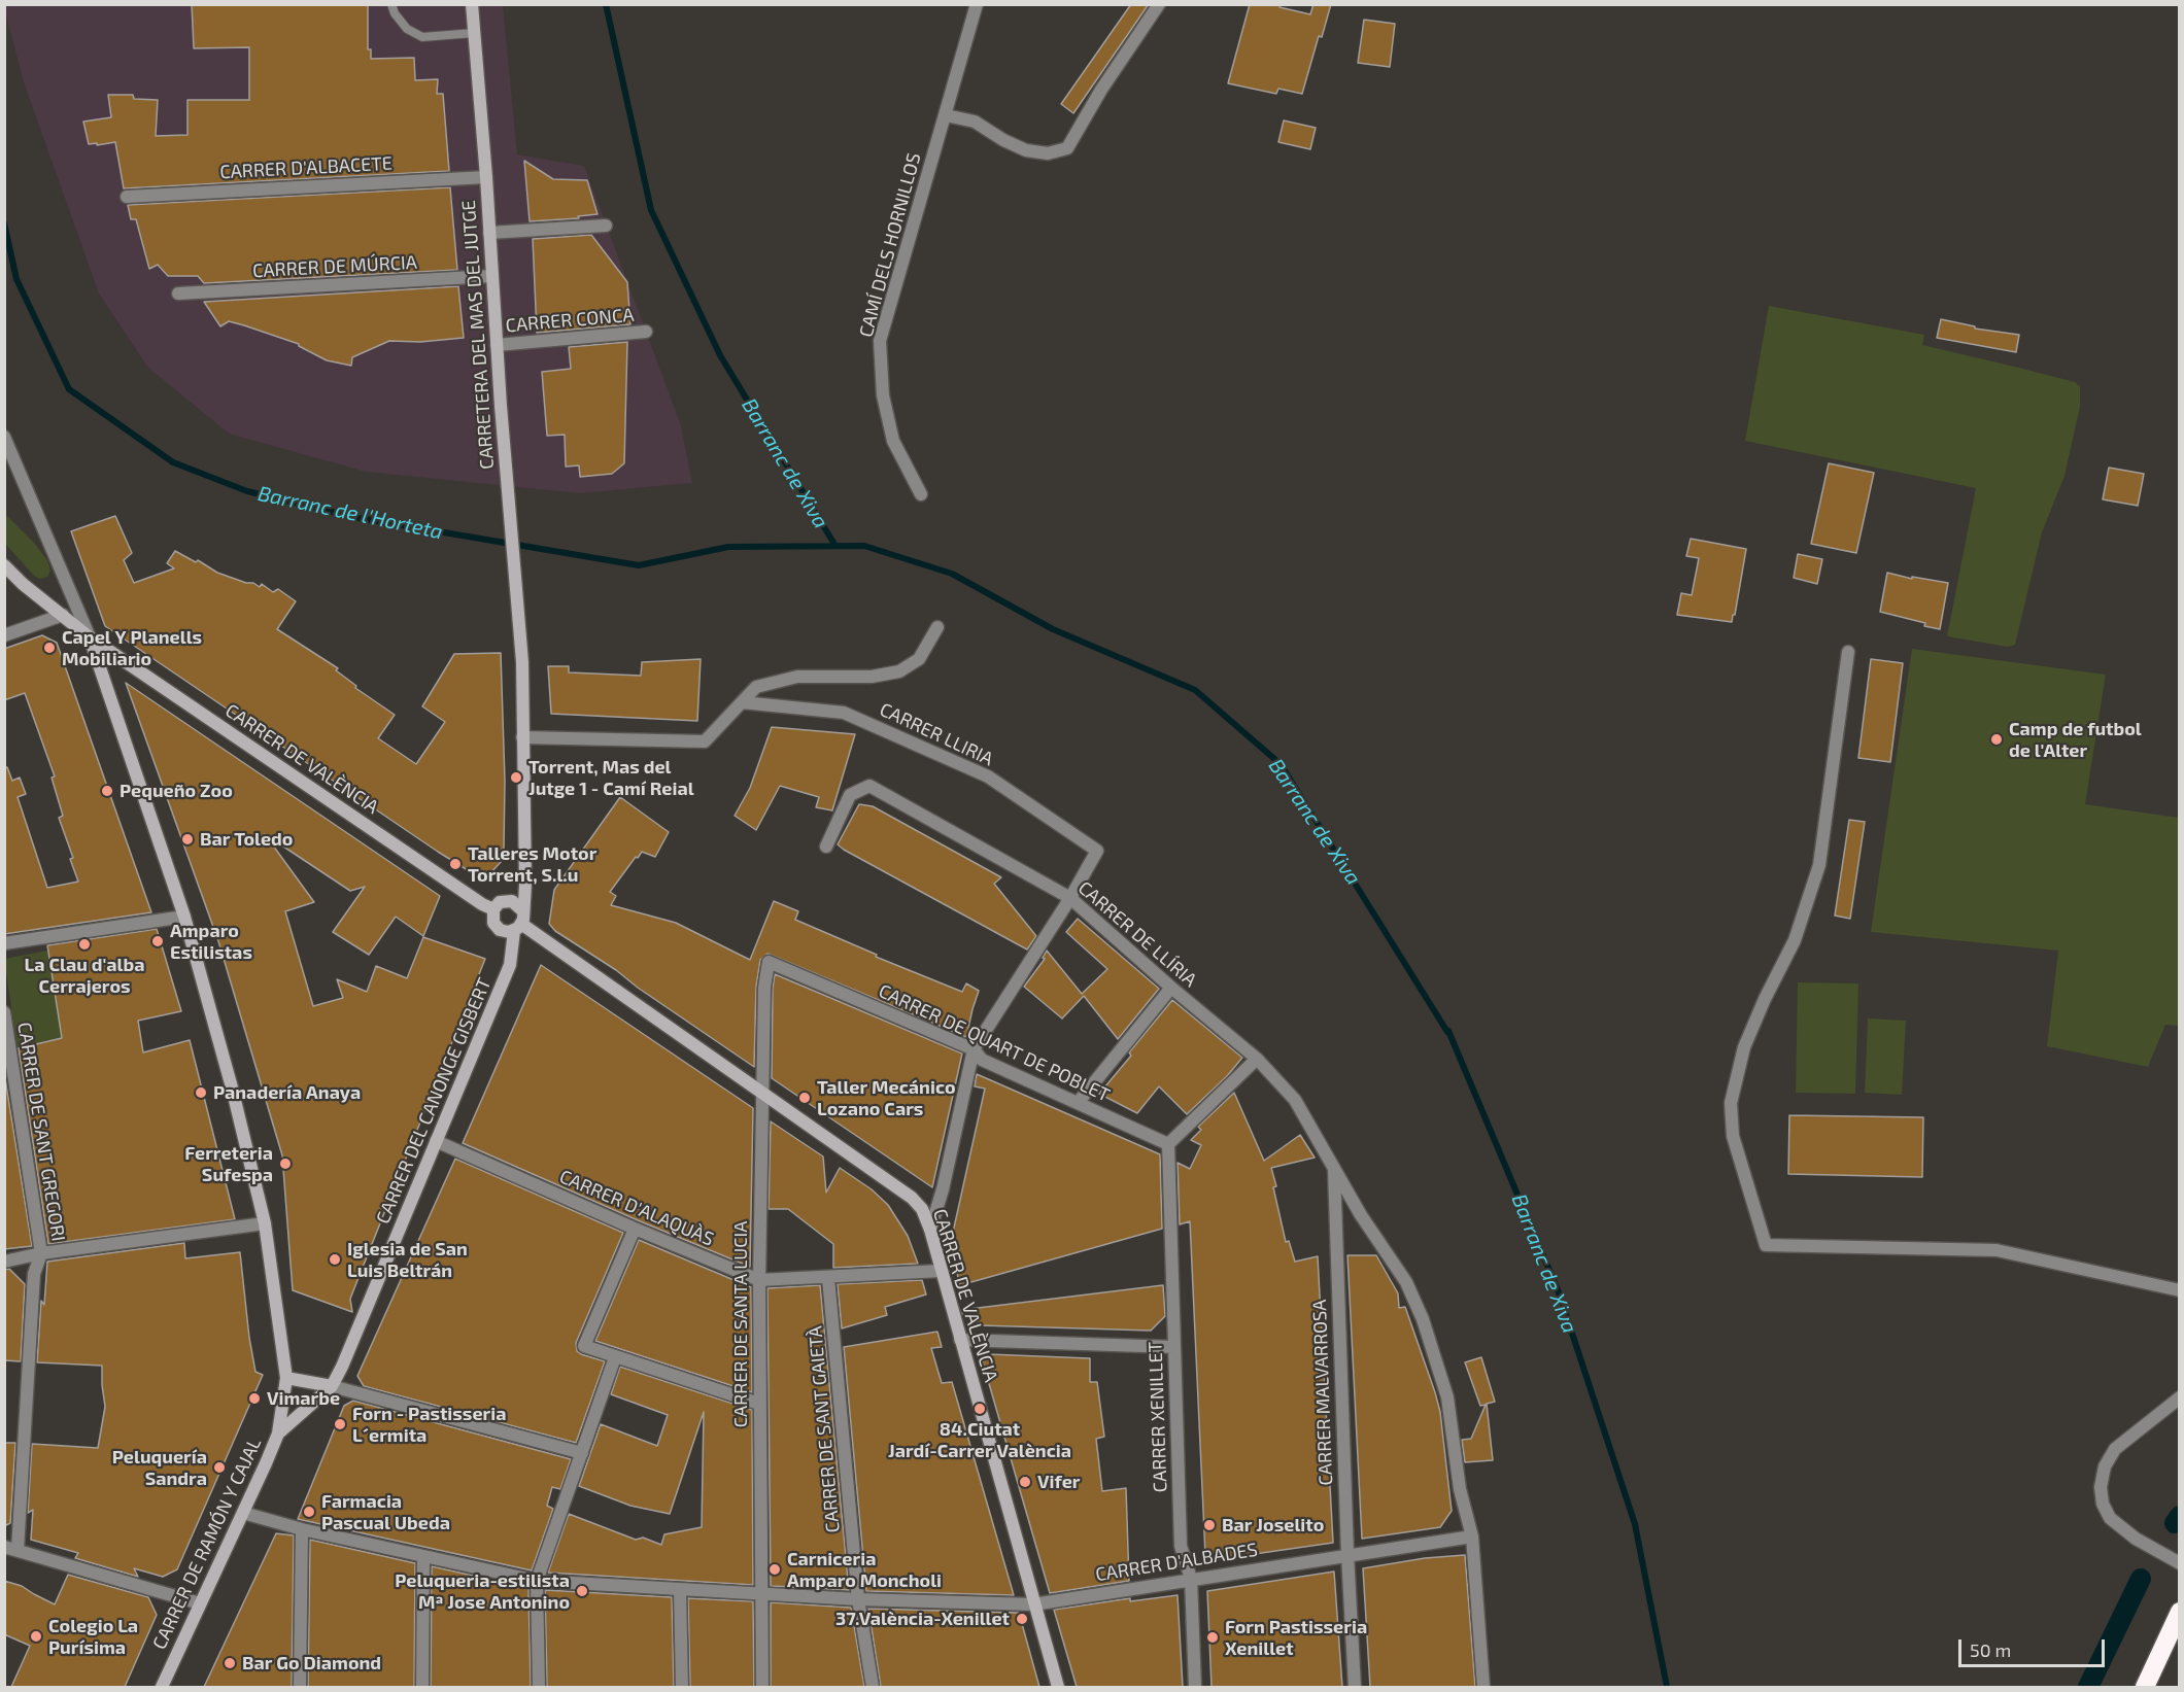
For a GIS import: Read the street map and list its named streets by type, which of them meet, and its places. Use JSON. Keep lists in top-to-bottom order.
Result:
{
  "streets": {
    "street": [
      "CARRER D'ALBACETE",
      "CAMÍ DELS HORNILLOS",
      "CARRER DE MÚRCIA",
      "CARRER CONCA",
      "CARRETERA DEL MAS DEL JUTGE",
      "CARRER LLIRIA",
      "CARRER DE VALÈNCIA",
      "CARRER DE LLÍRIA",
      "CARRER DE QUART DE POBLET",
      "CARRER DEL CANONGE GISBERT",
      "CARRER DE SANT GREGORI",
      "CARRER D'ALAQUÀS",
      "CARRER DE SANTA LUCIA",
      "CARRER MALVARROSA",
      "CARRER XENILLET",
      "CARRER DE SANT GAIETÀ",
      "CARRER DE RAMÓN Y CAJAL",
      "CARRER D'ALBADES"
    ]
  },
  "crossings": [
    ["CARRER D'ALBACETE", "CARRETERA DEL MAS DEL JUTGE"],
    ["CARRER DE MÚRCIA", "CARRETERA DEL MAS DEL JUTGE"],
    ["CARRER CONCA", "CARRETERA DEL MAS DEL JUTGE"],
    ["CARRETERA DEL MAS DEL JUTGE", "CARRER DE VALÈNCIA"],
    ["CARRETERA DEL MAS DEL JUTGE", "CARRER DEL CANONGE GISBERT"],
    ["CARRER LLIRIA", "CARRER DE LLÍRIA"],
    ["CARRER DE VALÈNCIA", "CARRER DEL CANONGE GISBERT"],
    ["CARRER DE VALÈNCIA", "CARRER D'ALAQUÀS"],
    ["CARRER DE VALÈNCIA", "CARRER DE SANTA LUCIA"],
    ["CARRER DE VALÈNCIA", "CARRER DE RAMÓN Y CAJAL"],
    ["CARRER DE VALÈNCIA", "CARRER D'ALBADES"],
    ["CARRER DE LLÍRIA", "CARRER MALVARROSA"],
    ["CARRER DE LLÍRIA", "CARRER D'ALBADES"],
    ["CARRER DE QUART DE POBLET", "CARRER DE SANTA LUCIA"],
    ["CARRER DE QUART DE POBLET", "CARRER XENILLET"],
    ["CARRER DEL CANONGE GISBERT", "CARRER D'ALAQUÀS"],
    ["CARRER DEL CANONGE GISBERT", "CARRER DE RAMÓN Y CAJAL"],
    ["CARRER D'ALAQUÀS", "CARRER DE SANTA LUCIA"],
    ["CARRER D'ALAQUÀS", "CARRER DE SANT GAIETÀ"],
    ["CARRER DE SANTA LUCIA", "CARRER D'ALBADES"],
    ["CARRER MALVARROSA", "CARRER D'ALBADES"],
    ["CARRER XENILLET", "CARRER D'ALBADES"],
    ["CARRER DE SANT GAIETÀ", "CARRER D'ALBADES"],
    ["CARRER DE RAMÓN Y CAJAL", "CARRER D'ALBADES"]
  ],
  "water": ["Barranc de Xiva", "Barranc de l'Horteta"],
  "places": [
    "Capel Y Planells Mobiliario",
    "Camp de futbol de l'Alter",
    "Torrent, Mas del Jutge 1 - Camí Reial",
    "Pequeño Zoo",
    "Bar Toledo",
    "Talleres Motor Torrent, S.l.u",
    "Amparo Estilistas",
    "La Clau d'alba Cerrajeros",
    "Panadería Anaya",
    "Taller Mecánico Lozano Cars",
    "Ferreteria Sufespa",
    "Iglesia de San Luis Beltrán",
    "Vimarbe",
    "84.Ciutat Jardí-Carrer València",
    "Forn - Pastisseria L´ermita",
    "Peluquería Sandra",
    "Vifer",
    "Farmacia Pascual Ubeda",
    "Bar Joselito",
    "Carniceria Amparo Moncholi",
    "Peluqueria-estilista Mª Jose Antonino",
    "37.València-Xenillet",
    "Colegio La Purísima",
    "Forn Pastisseria Xenillet",
    "Bar Go Diamond"
  ],
  "scale_bar": "50 m"
}
